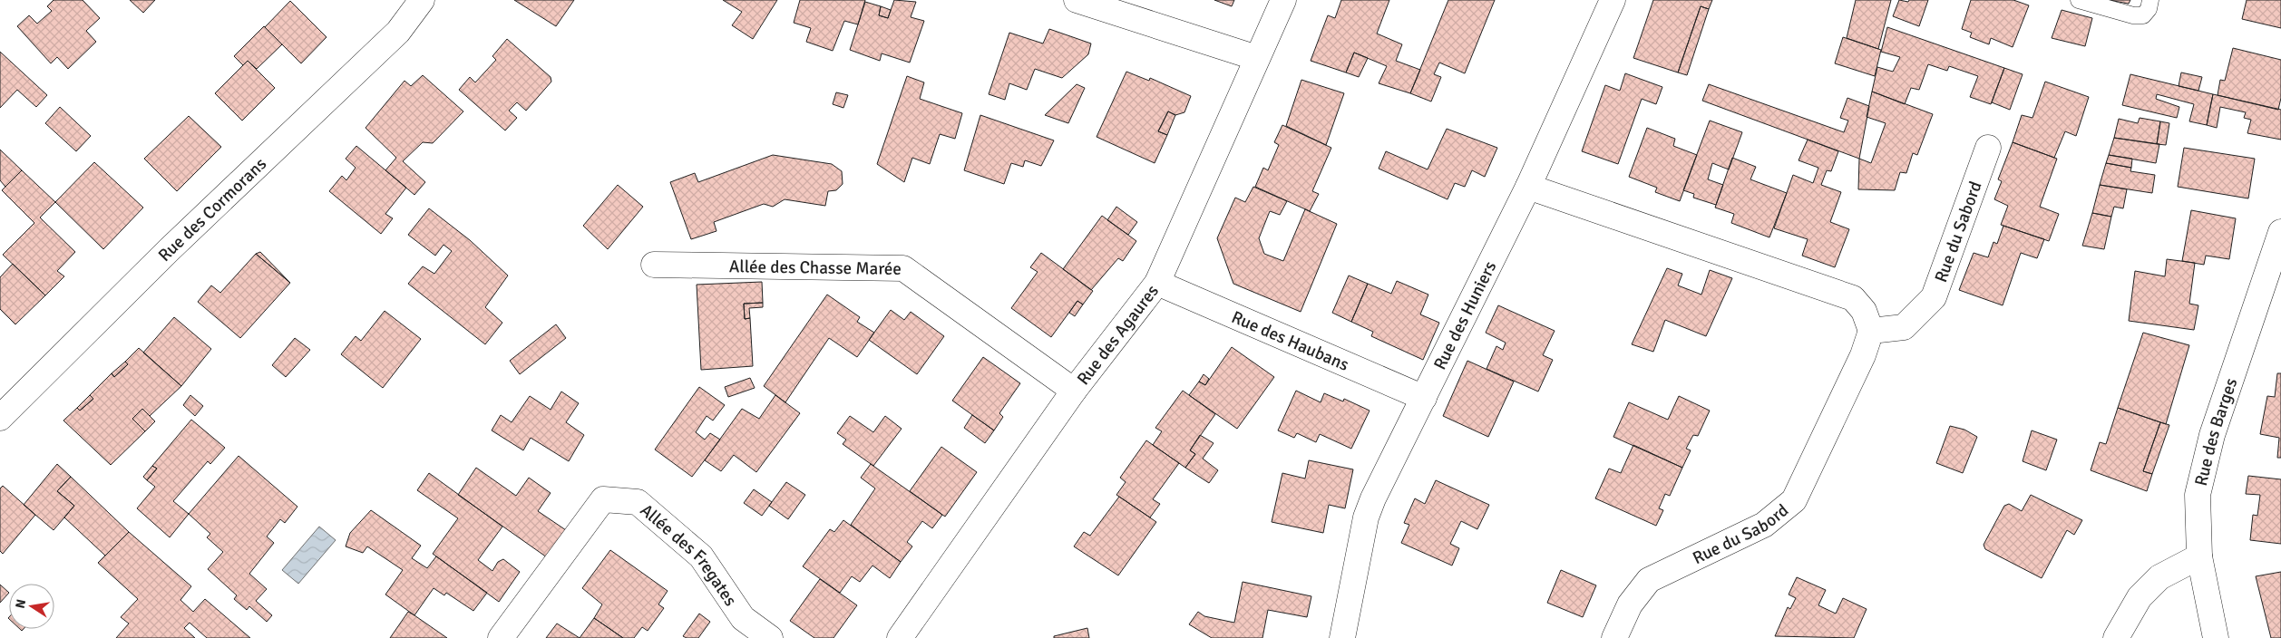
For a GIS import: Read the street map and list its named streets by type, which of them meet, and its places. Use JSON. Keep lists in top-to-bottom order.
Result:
{
  "streets": {
    "street": [
      "Rue des Cormorans",
      "Rue du Sabord",
      "Allée des Chasse Marée",
      "Rue des Huniers",
      "Rue des Agaures",
      "Rue des Haubans",
      "Rue des Barges",
      "Allée des Fregates"
    ]
  },
  "crossings": [
    ["Allée des Chasse Marée", "Rue des Agaures"],
    ["Rue des Huniers", "Rue des Haubans"],
    ["Rue des Agaures", "Rue des Haubans"]
  ],
  "north": "left"
}
